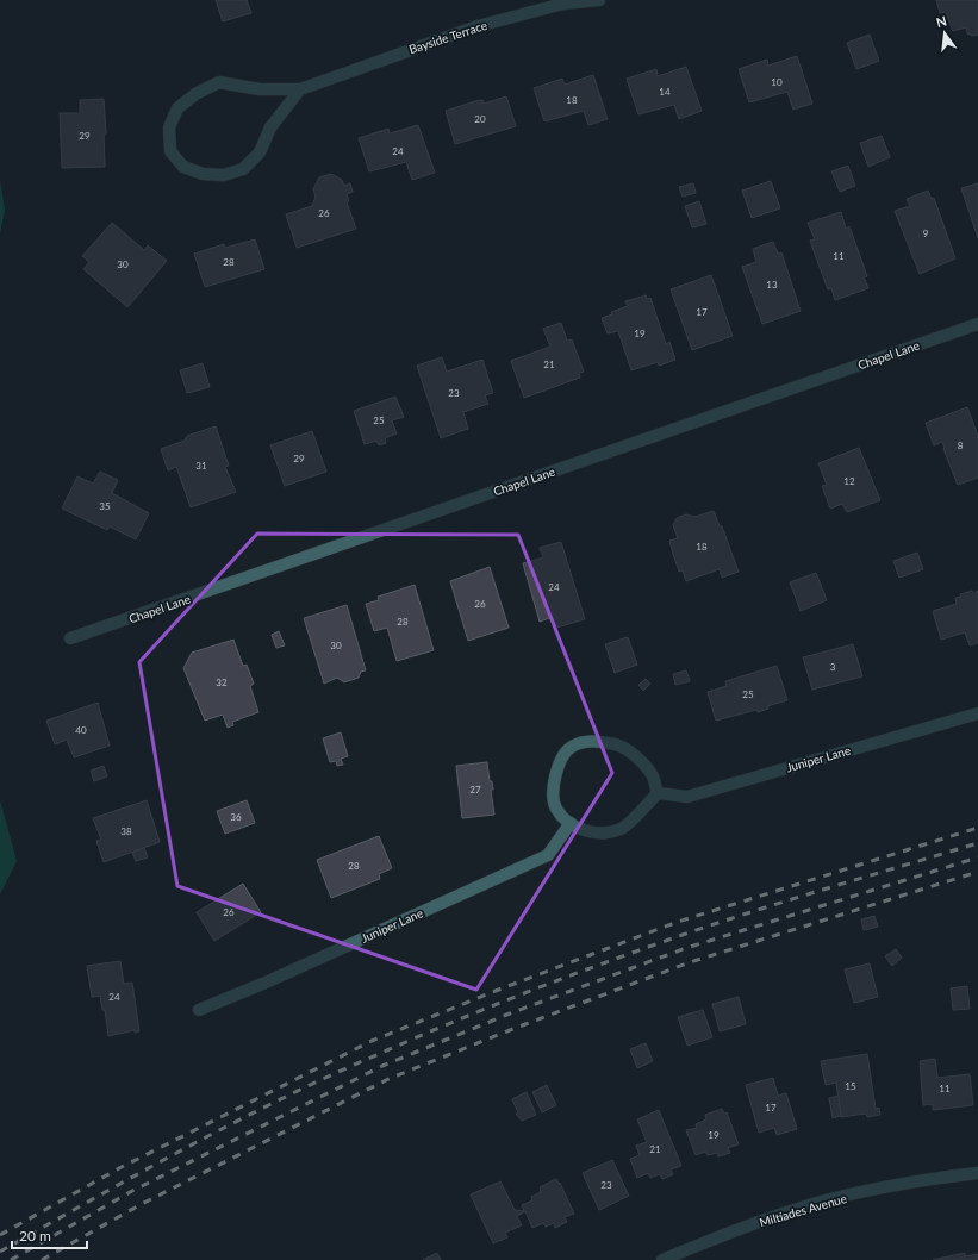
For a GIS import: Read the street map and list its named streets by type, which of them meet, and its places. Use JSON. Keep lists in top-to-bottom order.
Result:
{
  "streets": {
    "street": [
      "Bayside Terrace",
      "Chapel Lane",
      "Juniper Lane",
      "Miltiades Avenue"
    ]
  },
  "house_numbers": [
    "10",
    "14",
    "18",
    "20",
    "29",
    "24",
    "26",
    "9",
    "11",
    "28",
    "30",
    "13",
    "17",
    "19",
    "21",
    "23",
    "25",
    "8",
    "29",
    "31",
    "12",
    "35",
    "18",
    "24",
    "26",
    "28",
    "30",
    "3",
    "32",
    "25",
    "40",
    "27",
    "36",
    "38",
    "28",
    "26",
    "24",
    "15",
    "11",
    "17",
    "19",
    "21",
    "23"
  ],
  "scale_bar": "20 m",
  "north": "top"
}
